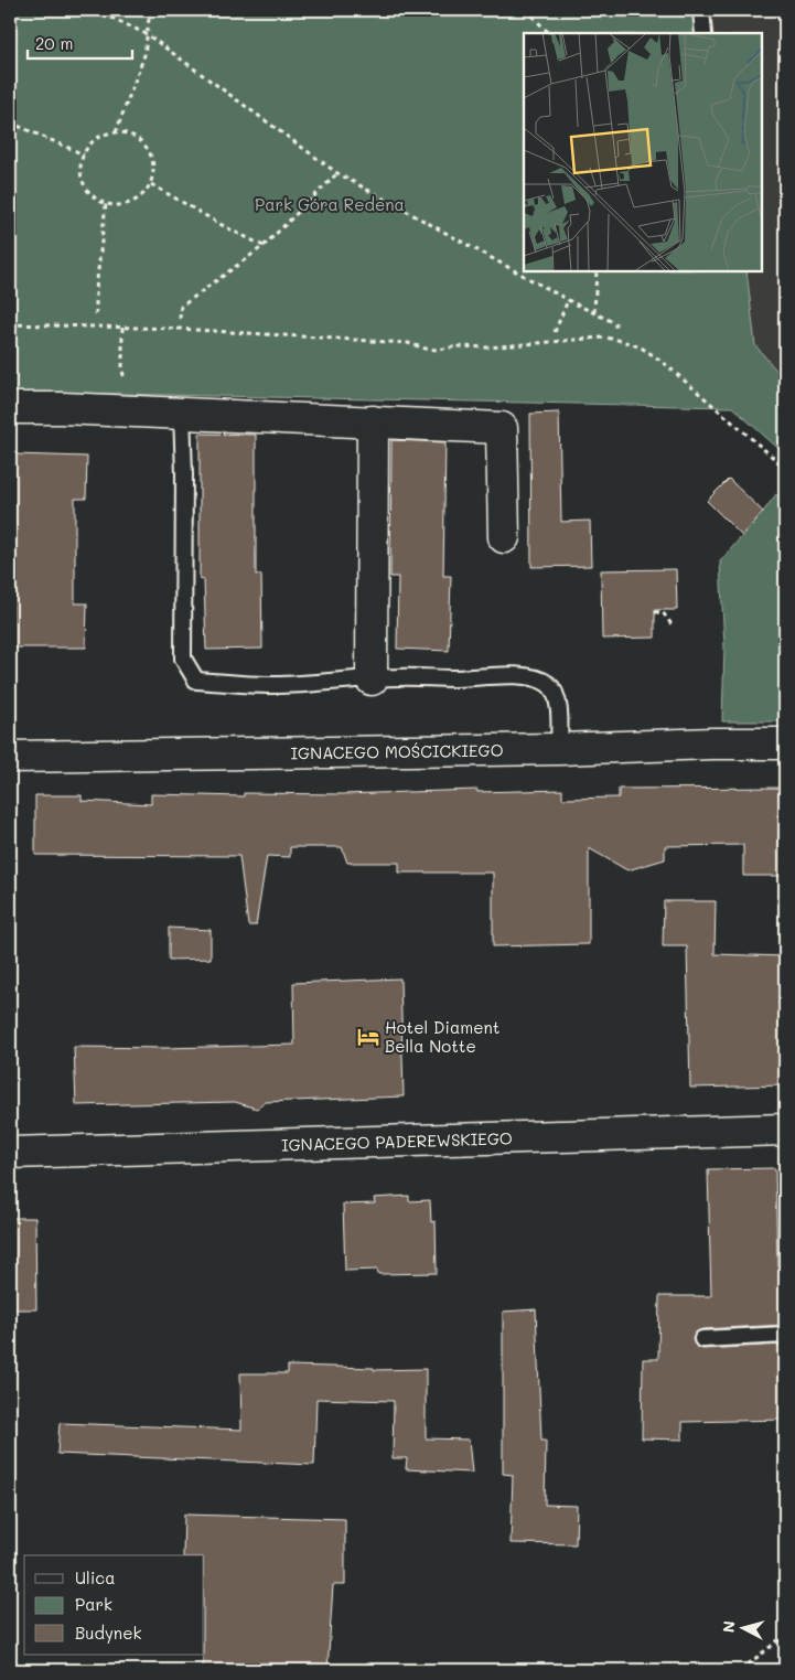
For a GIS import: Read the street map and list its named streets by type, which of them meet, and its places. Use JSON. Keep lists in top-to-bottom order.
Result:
{
  "streets": {
    "street": ["IGNACEGO MOŚCICKIEGO", "IGNACEGO PADEREWSKIEGO"]
  },
  "parks": ["Park Góra Redena"],
  "places": {
    "hotel": ["Hotel Diament Bella Notte"]
  },
  "legend": ["Ulica", "Park", "Budynek"],
  "scale_bar": "20 m",
  "north": "left"
}
